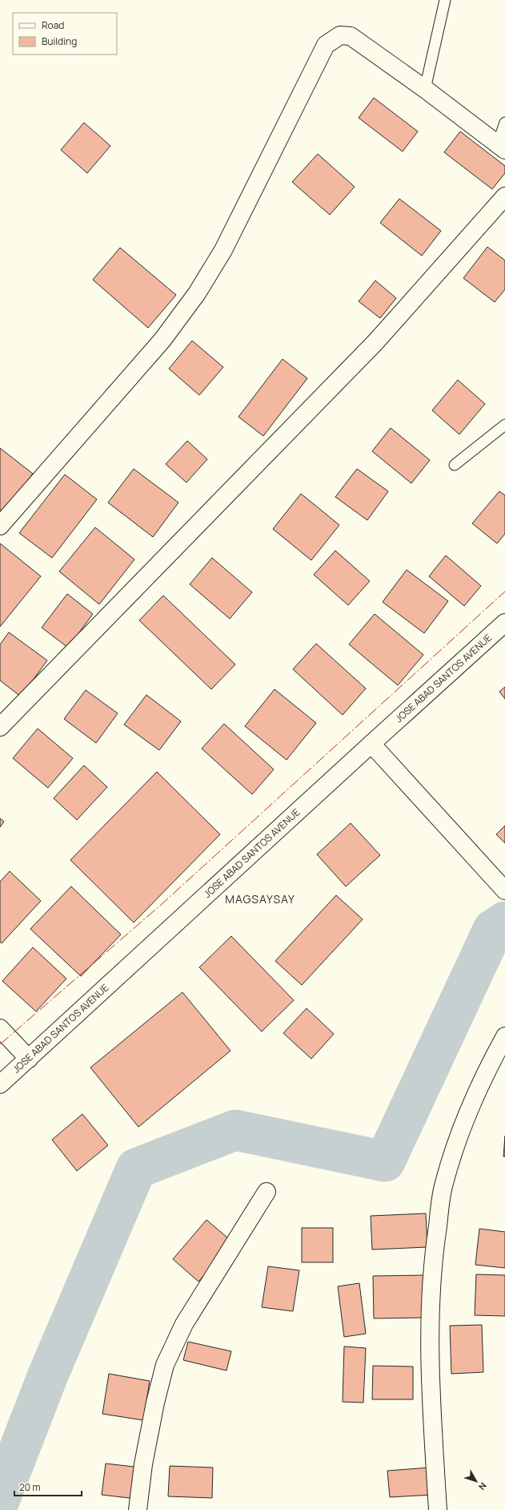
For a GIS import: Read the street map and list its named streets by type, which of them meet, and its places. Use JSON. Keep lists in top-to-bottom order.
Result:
{
  "streets": {
    "main road": ["JOSE ABAD SANTOS AVENUE"]
  },
  "districts": ["MAGSAYSAY"],
  "legend": ["Road", "Building"],
  "scale_bar": "20 m",
  "north": "bottom right"
}
